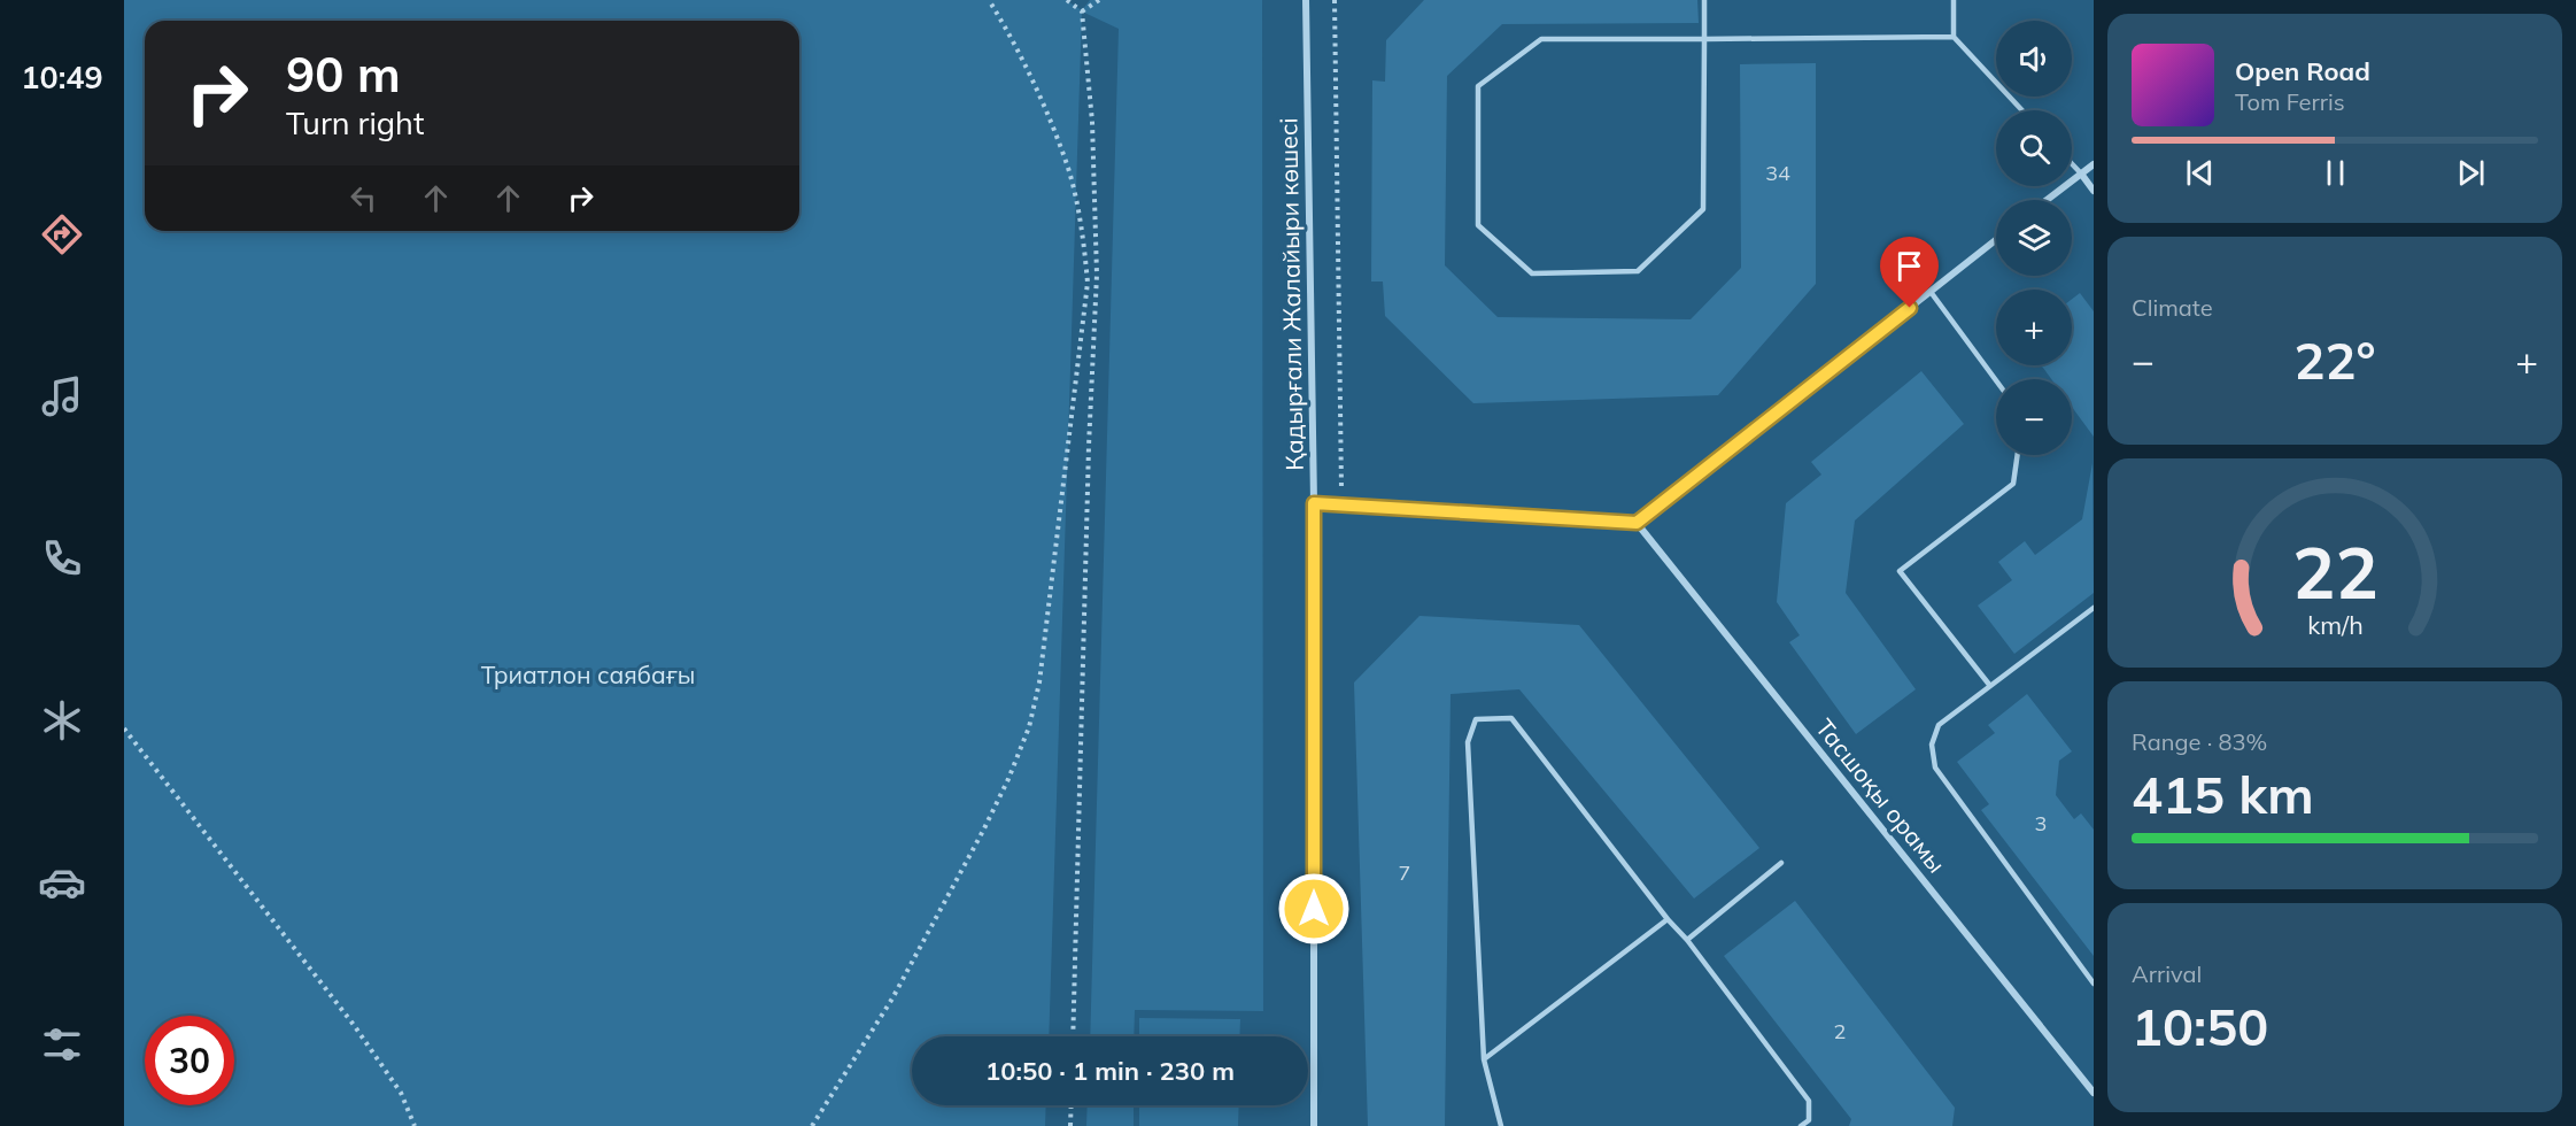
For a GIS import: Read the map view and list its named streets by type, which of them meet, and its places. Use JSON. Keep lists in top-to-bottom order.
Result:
{
  "streets": {
    "street": ["Қадырғали Жалайыри көшесі", "Тасшоқы орамы"]
  },
  "parks": ["Триатлон саябағы"],
  "house_numbers": [
    "34",
    "3",
    "7",
    "2"
  ],
  "page": {
    "tabs": "10:49",
    "map_buttons": ["+", "−"],
    "turn": ["90 m", "Turn right"],
    "song": ["Open Road", "Tom Ferris"],
    "tile": [
      "Climate",
      ["Range · 83%", "415 km"],
      ["Arrival", "10:50"]
    ],
    "heat": ["−", "22°", "+"],
    "limit": "30",
    "trip": "10:50 · 1 min · 230 m",
    "gauge": ["22", "km/h"]
  }
}
